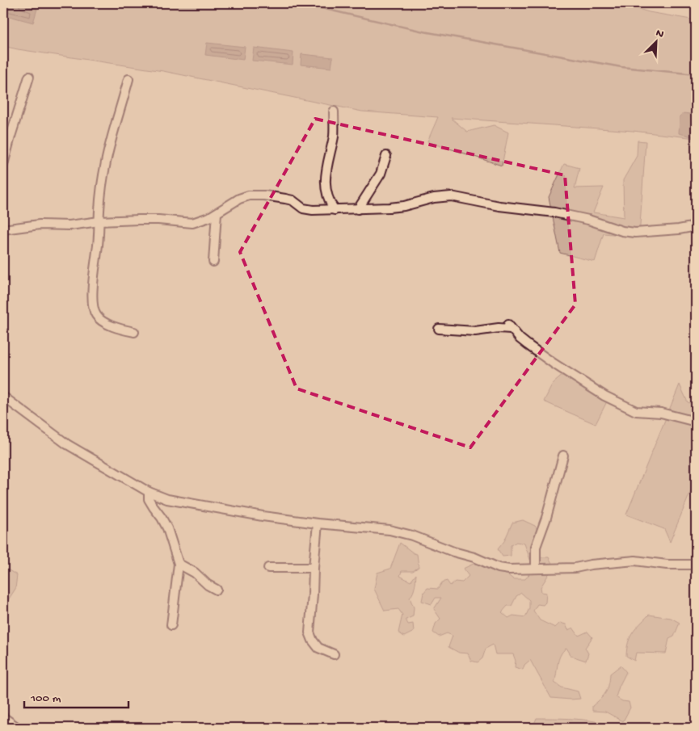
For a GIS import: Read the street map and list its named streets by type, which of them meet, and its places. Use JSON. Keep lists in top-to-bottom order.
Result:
{
  "scale_bar": "100 m",
  "north": "top right"
}
